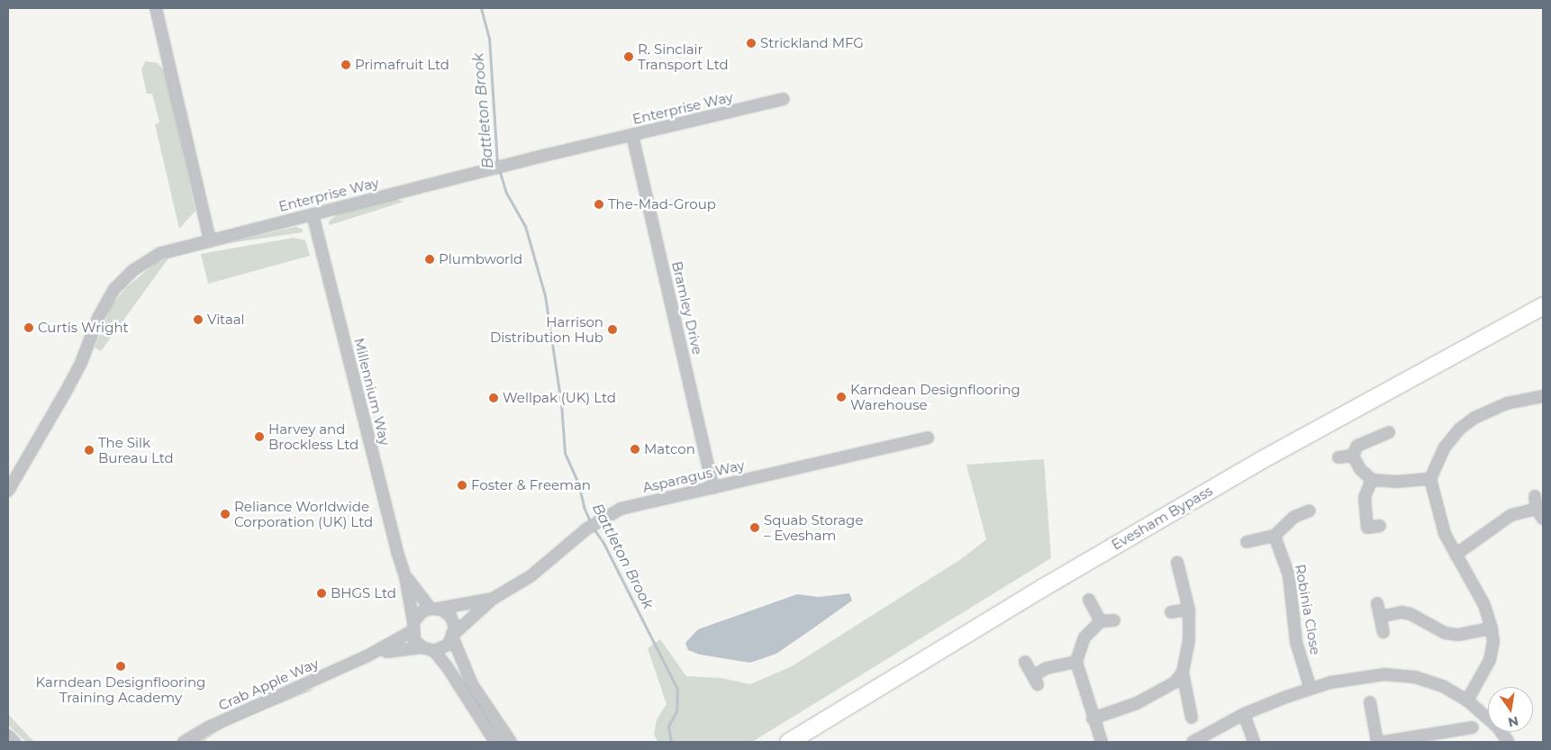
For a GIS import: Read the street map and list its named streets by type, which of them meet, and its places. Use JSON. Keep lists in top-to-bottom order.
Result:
{
  "streets": {
    "highway": ["Evesham Bypass"],
    "street": [
      "Enterprise Way",
      "Bramley Drive",
      "Millennium Way",
      "Asparagus Way",
      "Robinia Close",
      "Crab Apple Way"
    ]
  },
  "crossings": [
    ["Enterprise Way", "Bramley Drive"],
    ["Enterprise Way", "Millennium Way"],
    ["Bramley Drive", "Asparagus Way"],
    ["Millennium Way", "Asparagus Way"],
    ["Millennium Way", "Crab Apple Way"],
    ["Asparagus Way", "Crab Apple Way"]
  ],
  "water": ["Battleton Brook"],
  "places": [
    "Strickland MFG",
    "R. Sinclair Transport Ltd",
    "Primafruit Ltd",
    "The-Mad-Group",
    "Plumbworld",
    "Vitaal",
    "Curtis Wright",
    "Harrison Distribution Hub",
    "Karndean Designflooring Warehouse",
    "Wellpak (UK) Ltd",
    "Harvey and Brockless Ltd",
    "Matcon",
    "The Silk Bureau Ltd",
    "Foster & Freeman",
    "Reliance Worldwide Corporation (UK) Ltd",
    "Squab Storage – Evesham",
    "BHGS Ltd",
    "Karndean Designflooring Training Academy"
  ],
  "north": "bottom"
}
